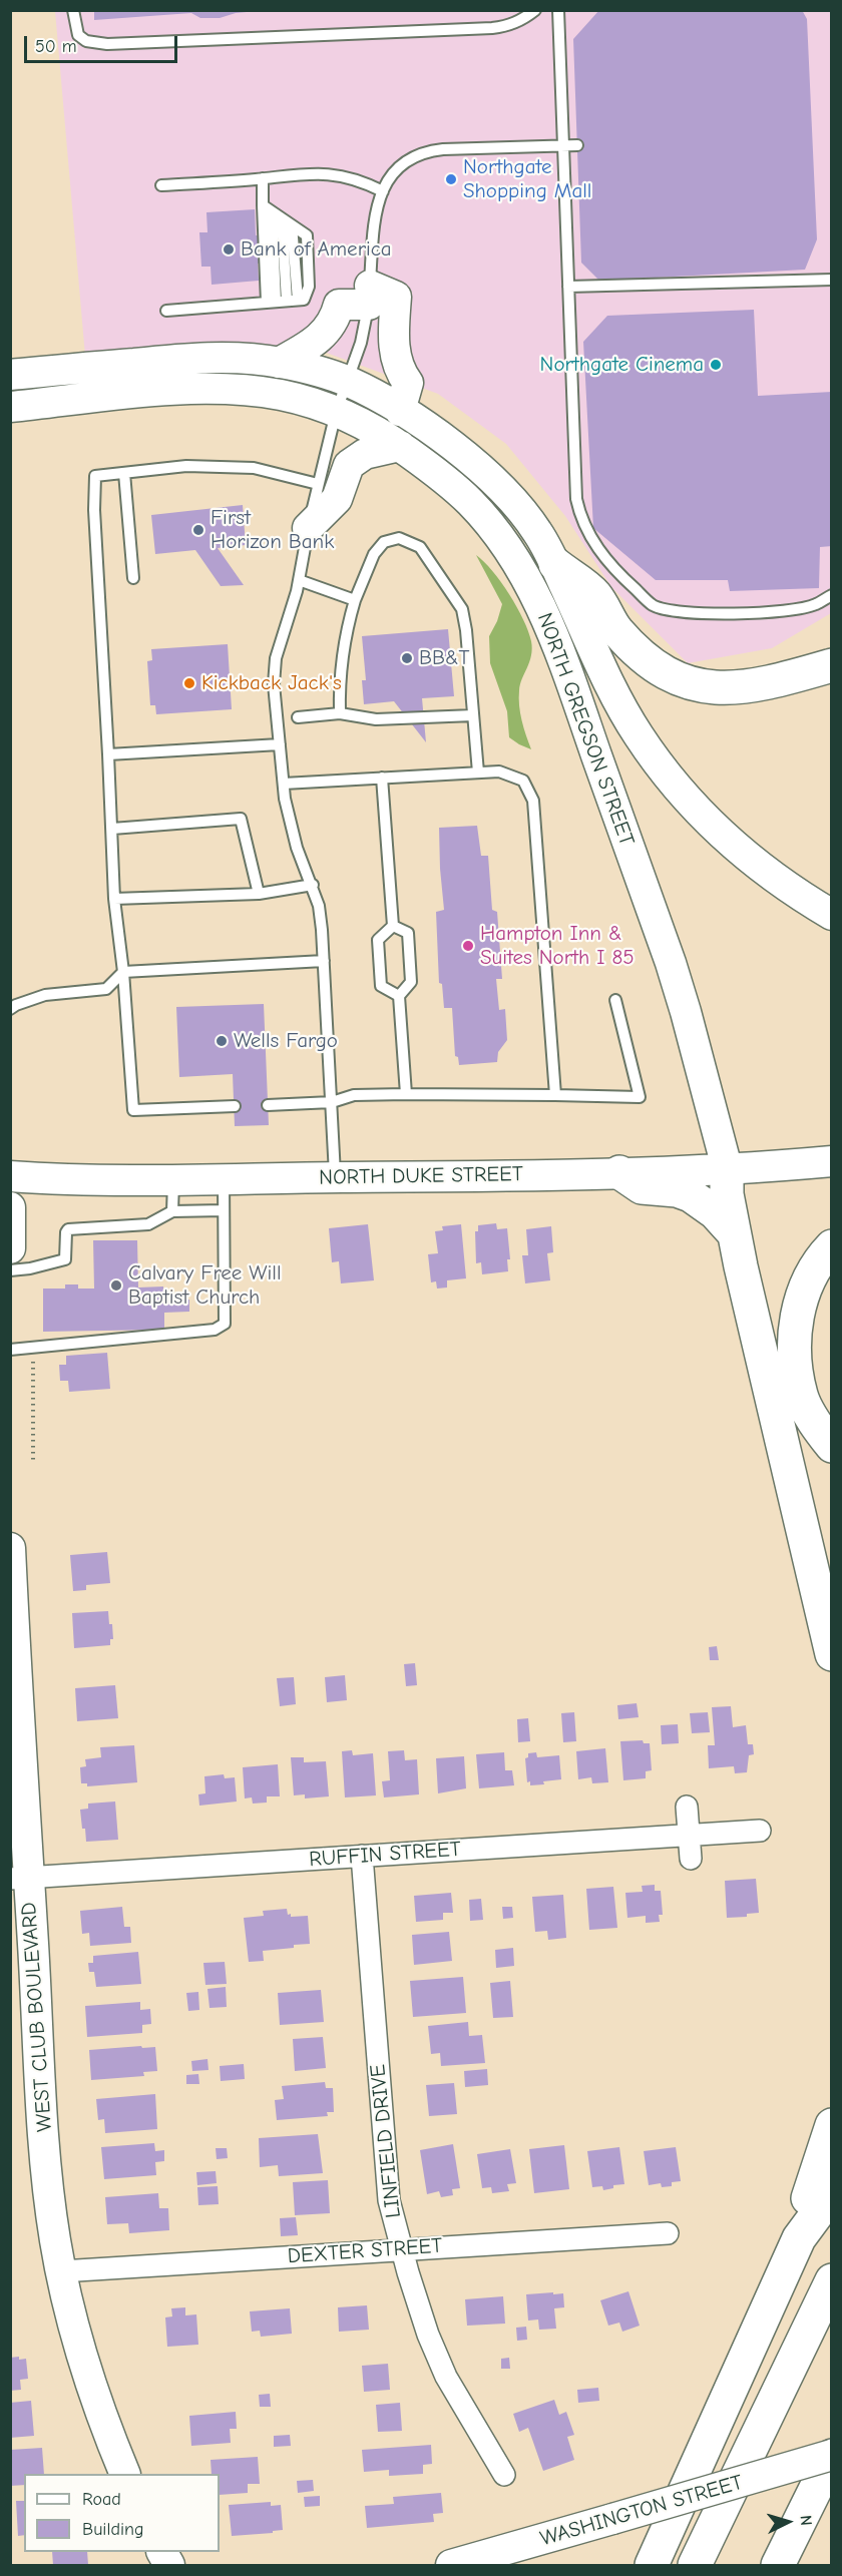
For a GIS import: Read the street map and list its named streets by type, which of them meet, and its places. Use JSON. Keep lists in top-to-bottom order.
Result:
{
  "streets": {
    "main road": [
      "NORTH GREGSON STREET",
      "NORTH DUKE STREET",
      "WEST CLUB BOULEVARD",
      "WASHINGTON STREET"
    ],
    "street": ["RUFFIN STREET", "LINFIELD DRIVE", "DEXTER STREET"]
  },
  "crossings": [
    ["NORTH GREGSON STREET", "NORTH DUKE STREET"],
    ["RUFFIN STREET", "WEST CLUB BOULEVARD"],
    ["RUFFIN STREET", "LINFIELD DRIVE"],
    ["WEST CLUB BOULEVARD", "DEXTER STREET"],
    ["LINFIELD DRIVE", "DEXTER STREET"]
  ],
  "places": [
    "Northgate Shopping Mall",
    "Bank of America",
    "Northgate Cinema",
    "First Horizon Bank",
    "BB&T",
    "Kickback Jack's",
    "Hampton Inn & Suites North I 85",
    "Wells Fargo",
    "Calvary Free Will Baptist Church"
  ],
  "legend": ["Road", "Building"],
  "scale_bar": "50 m",
  "north": "right"
}
